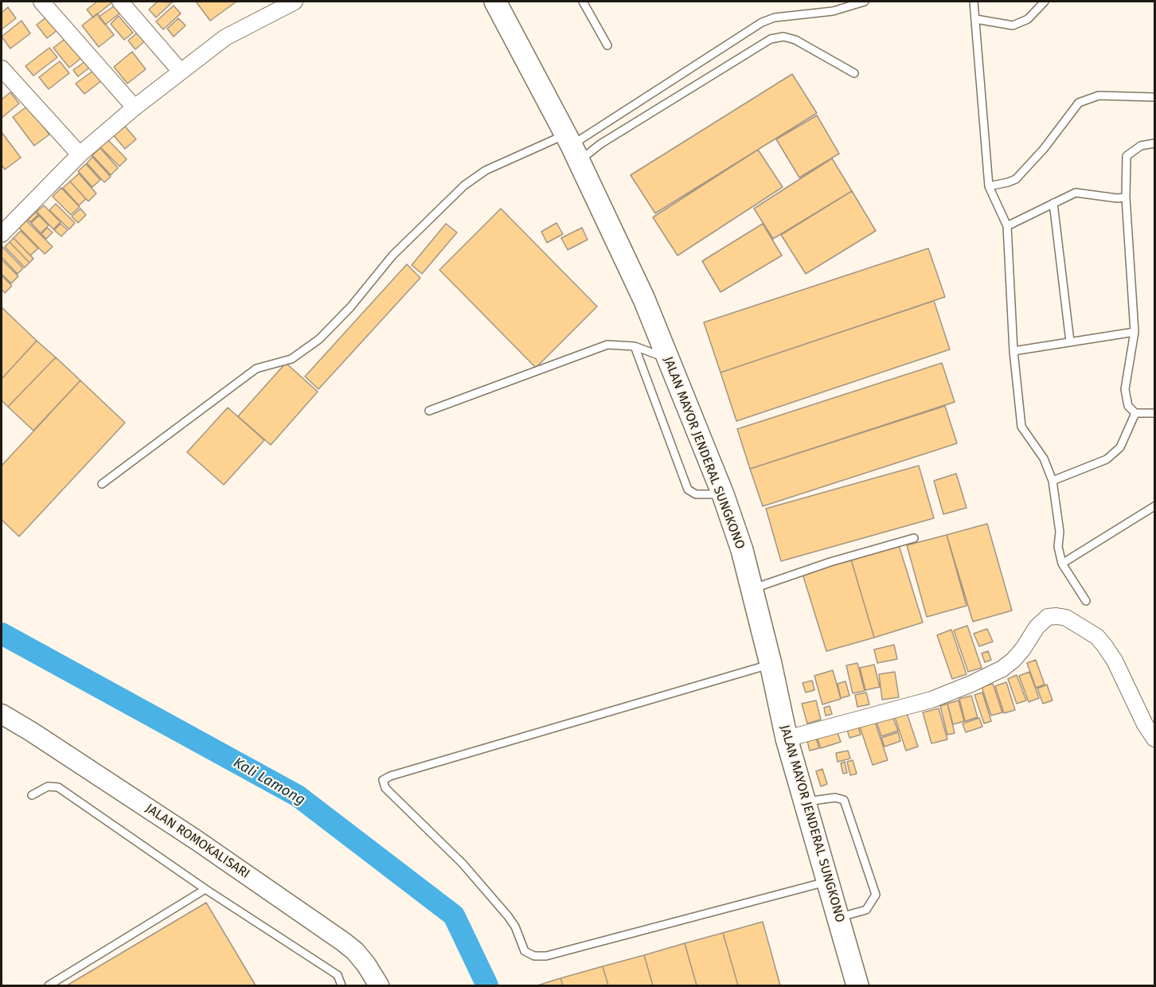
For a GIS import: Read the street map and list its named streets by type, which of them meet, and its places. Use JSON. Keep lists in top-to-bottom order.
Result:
{
  "streets": {
    "main road": ["JALAN MAYOR JENDERAL SUNGKONO"],
    "street": ["JALAN ROMOKALISARI"]
  },
  "water": ["Kali Lamong"]
}
